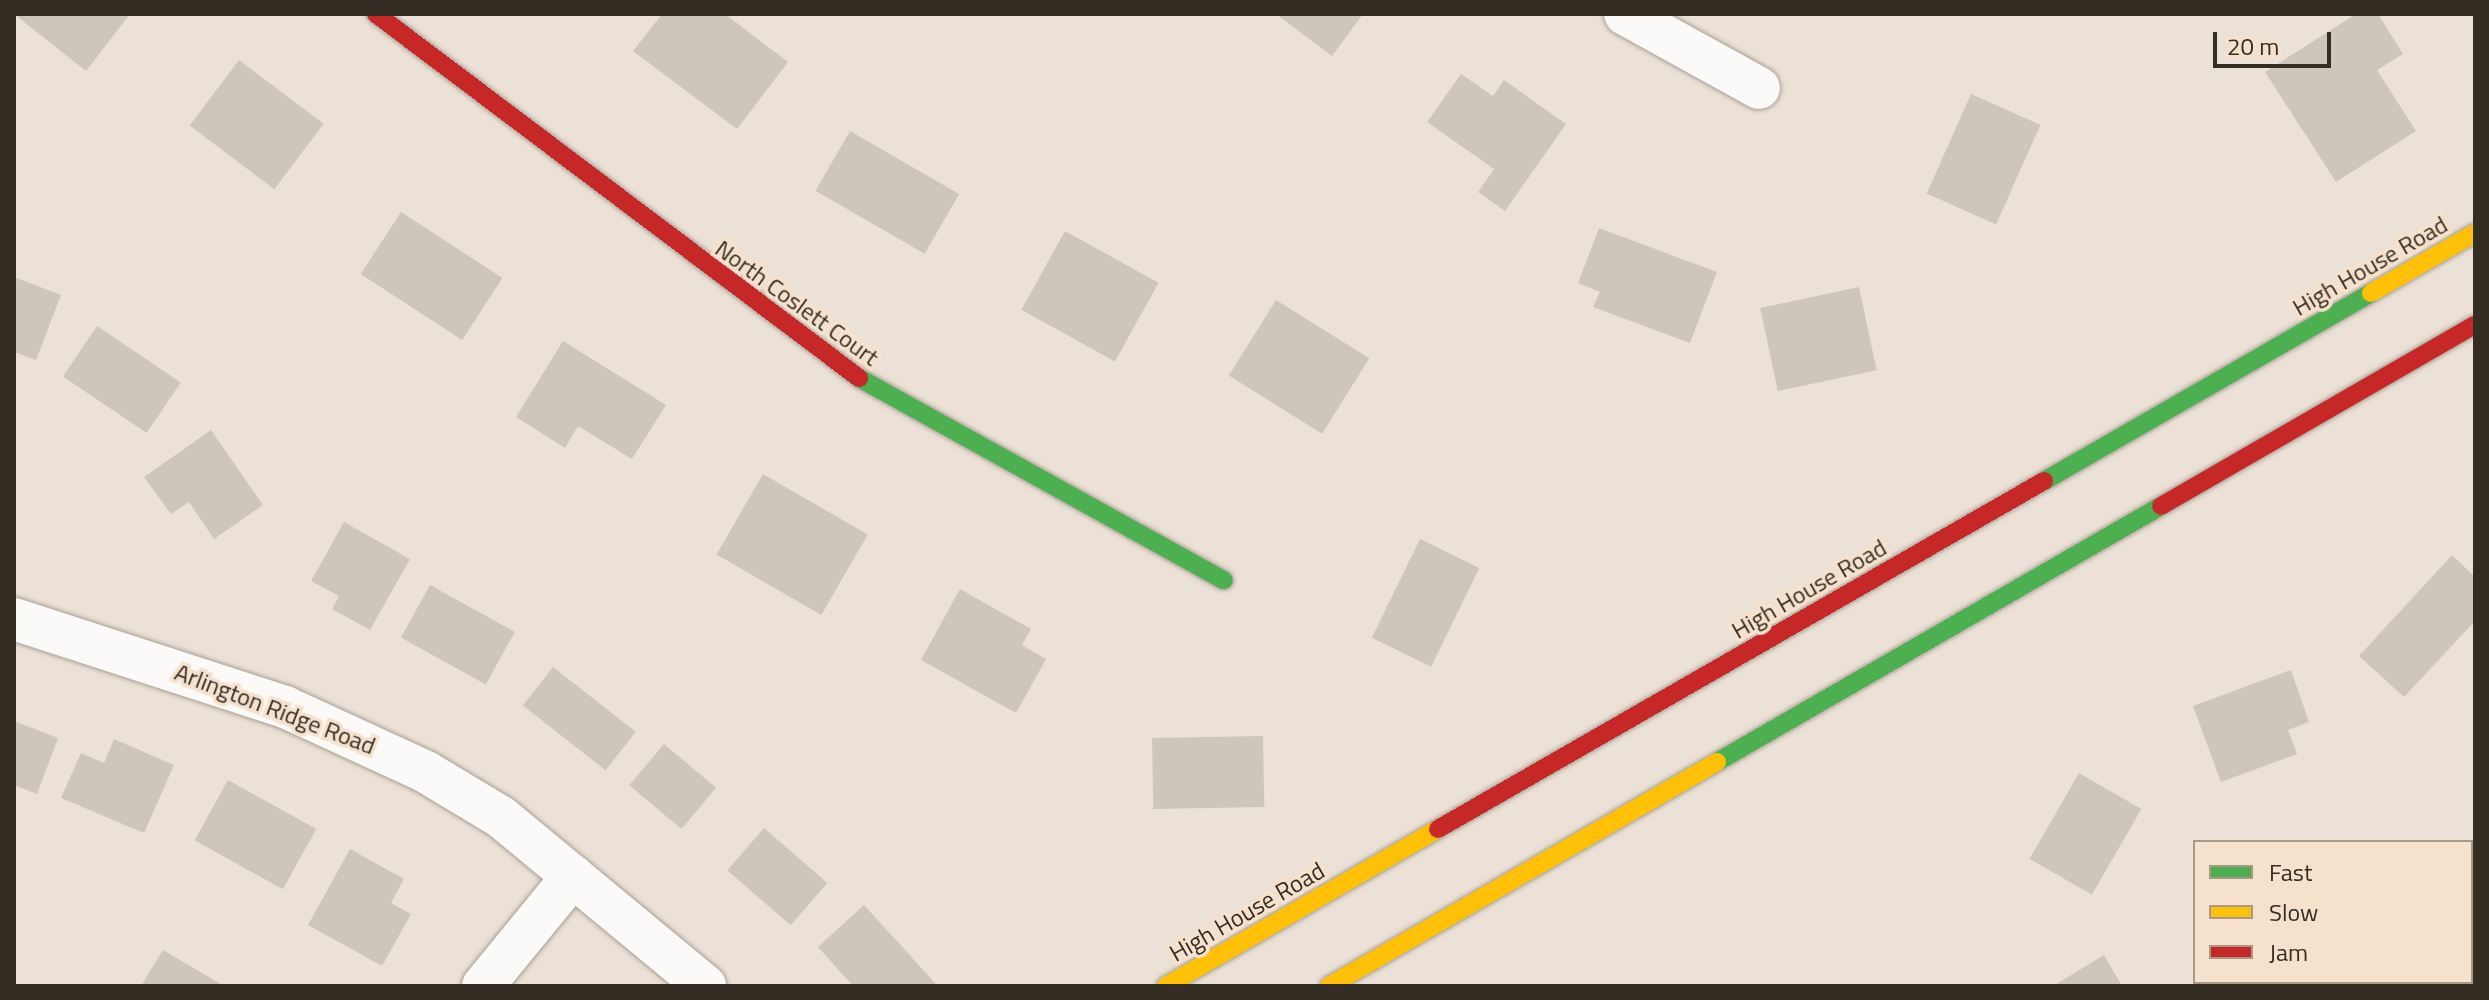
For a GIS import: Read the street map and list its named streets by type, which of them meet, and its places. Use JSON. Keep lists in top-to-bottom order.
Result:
{
  "streets": {
    "main road": ["High House Road", "North Coslett Court"],
    "street": ["Arlington Ridge Road"]
  },
  "legend": ["Fast", "Slow", "Jam"],
  "scale_bar": "20 m"
}
